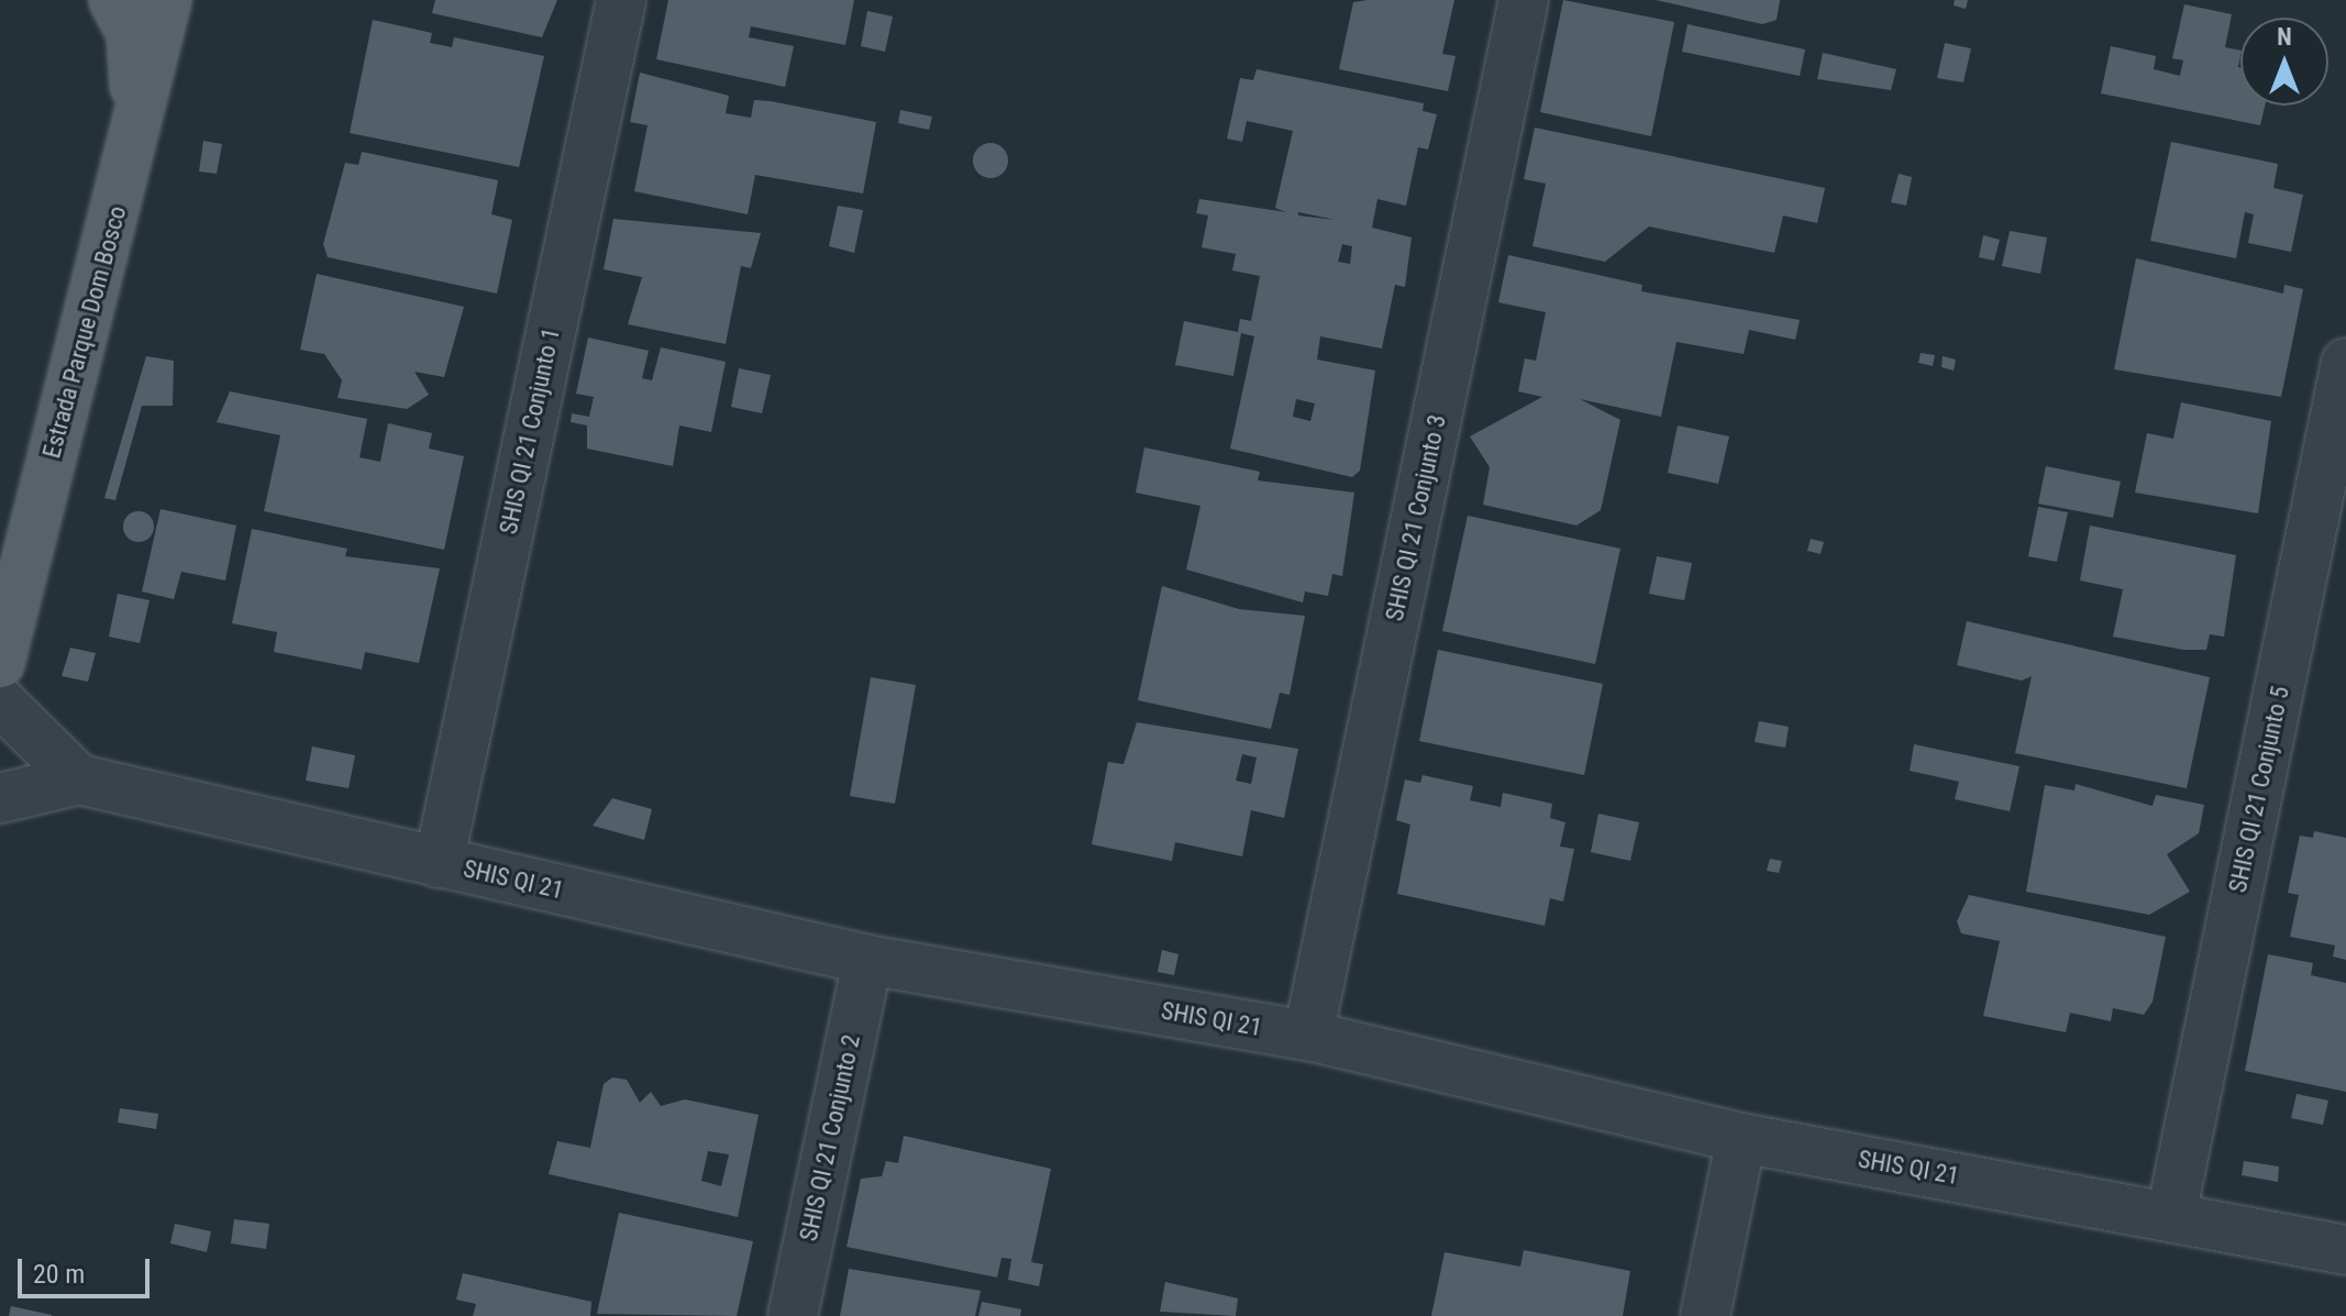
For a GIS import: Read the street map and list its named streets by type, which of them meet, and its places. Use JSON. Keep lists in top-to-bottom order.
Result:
{
  "streets": {
    "main road": ["Estrada Parque Dom Bosco"],
    "street": [
      "SHIS QI 21 Conjunto 1",
      "SHIS QI 21 Conjunto 3",
      "SHIS QI 21 Conjunto 5",
      "SHIS QI 21",
      "SHIS QI 21 Conjunto 2"
    ]
  },
  "crossings": [
    ["SHIS QI 21 Conjunto 1", "SHIS QI 21"],
    ["SHIS QI 21 Conjunto 3", "SHIS QI 21"],
    ["SHIS QI 21 Conjunto 5", "SHIS QI 21"],
    ["SHIS QI 21", "SHIS QI 21 Conjunto 2"]
  ],
  "scale_bar": "20 m",
  "north": "top"
}
